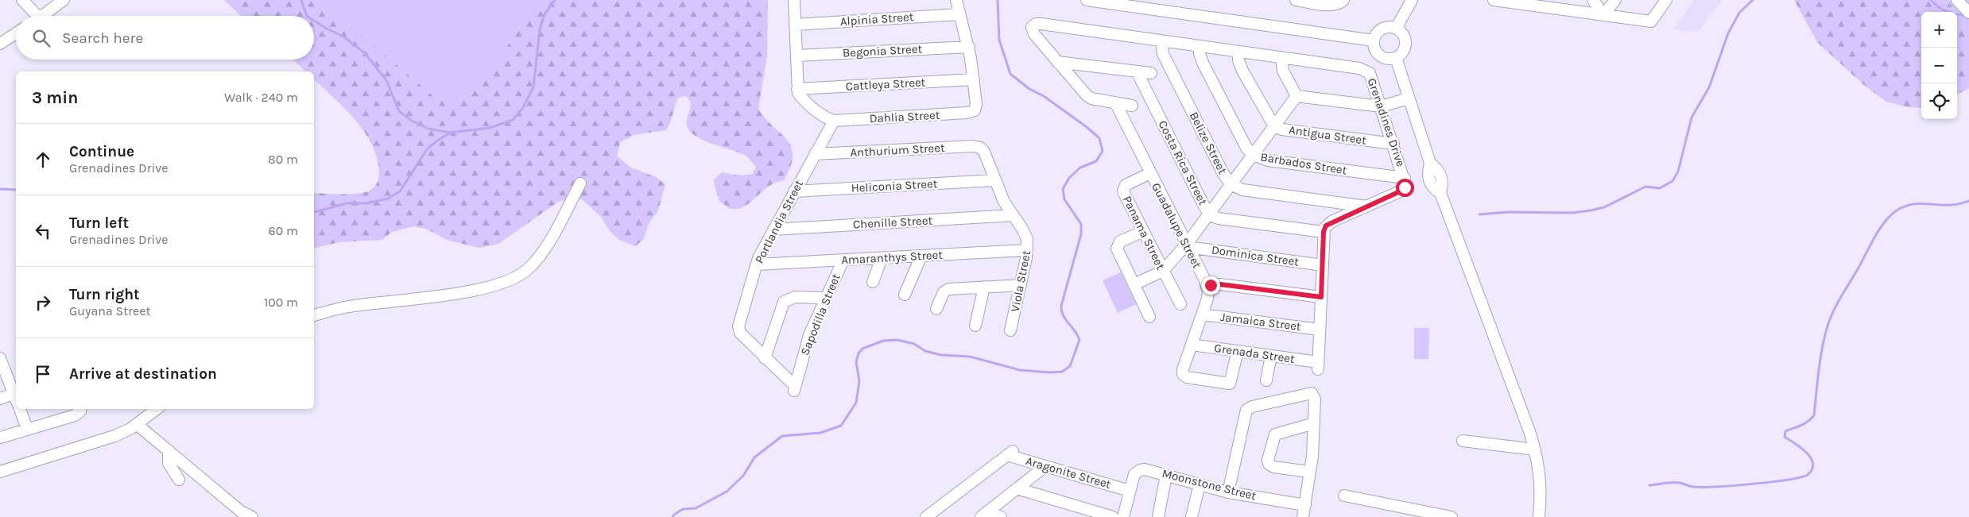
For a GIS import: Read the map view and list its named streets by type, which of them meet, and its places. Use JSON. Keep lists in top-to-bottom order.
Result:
{
  "streets": {
    "street": [
      "Alpinia Street",
      "Begonia Street",
      "Cattleya Street",
      "Dahlia Street",
      "Grenadines Drive",
      "Antigua Street",
      "Belize Street",
      "Anthurium Street",
      "Costa Rica Street",
      "Barbados Street",
      "Heliconia Street",
      "Portlandia Street",
      "Chenille Street",
      "Guadalupe Street",
      "Panama Street",
      "Dominica Street",
      "Amaranthys Street",
      "Viola Street",
      "Sapodilla Street",
      "Jamaica Street",
      "Grenada Street",
      "Aragonite Street",
      "Moonstone Street"
    ]
  },
  "crossings": [
    ["Cattleya Street", "Dahlia Street"],
    ["Dahlia Street", "Portlandia Street"],
    ["Grenadines Drive", "Antigua Street"],
    ["Grenadines Drive", "Belize Street"],
    ["Grenadines Drive", "Costa Rica Street"],
    ["Grenadines Drive", "Barbados Street"],
    ["Anthurium Street", "Portlandia Street"],
    ["Anthurium Street", "Viola Street"],
    ["Heliconia Street", "Portlandia Street"],
    ["Heliconia Street", "Viola Street"],
    ["Portlandia Street", "Chenille Street"],
    ["Portlandia Street", "Amaranthys Street"],
    ["Portlandia Street", "Sapodilla Street"],
    ["Chenille Street", "Viola Street"],
    ["Guadalupe Street", "Panama Street"],
    ["Guadalupe Street", "Dominica Street"],
    ["Amaranthys Street", "Viola Street"],
    ["Amaranthys Street", "Sapodilla Street"],
    ["Jamaica Street", "Grenada Street"],
    ["Aragonite Street", "Moonstone Street"]
  ],
  "page": {
    "map_buttons": ["+", "−"],
    "search": "Search here",
    "heading": ["3 min", "Walk · 240 m"],
    "list": [
      ["Continue", "Grenadines Drive", "80 m"],
      ["Turn left", "Grenadines Drive", "60 m"],
      ["Turn right", "Guyana Street", "100 m"],
      "Arrive at destination"
    ]
  }
}
